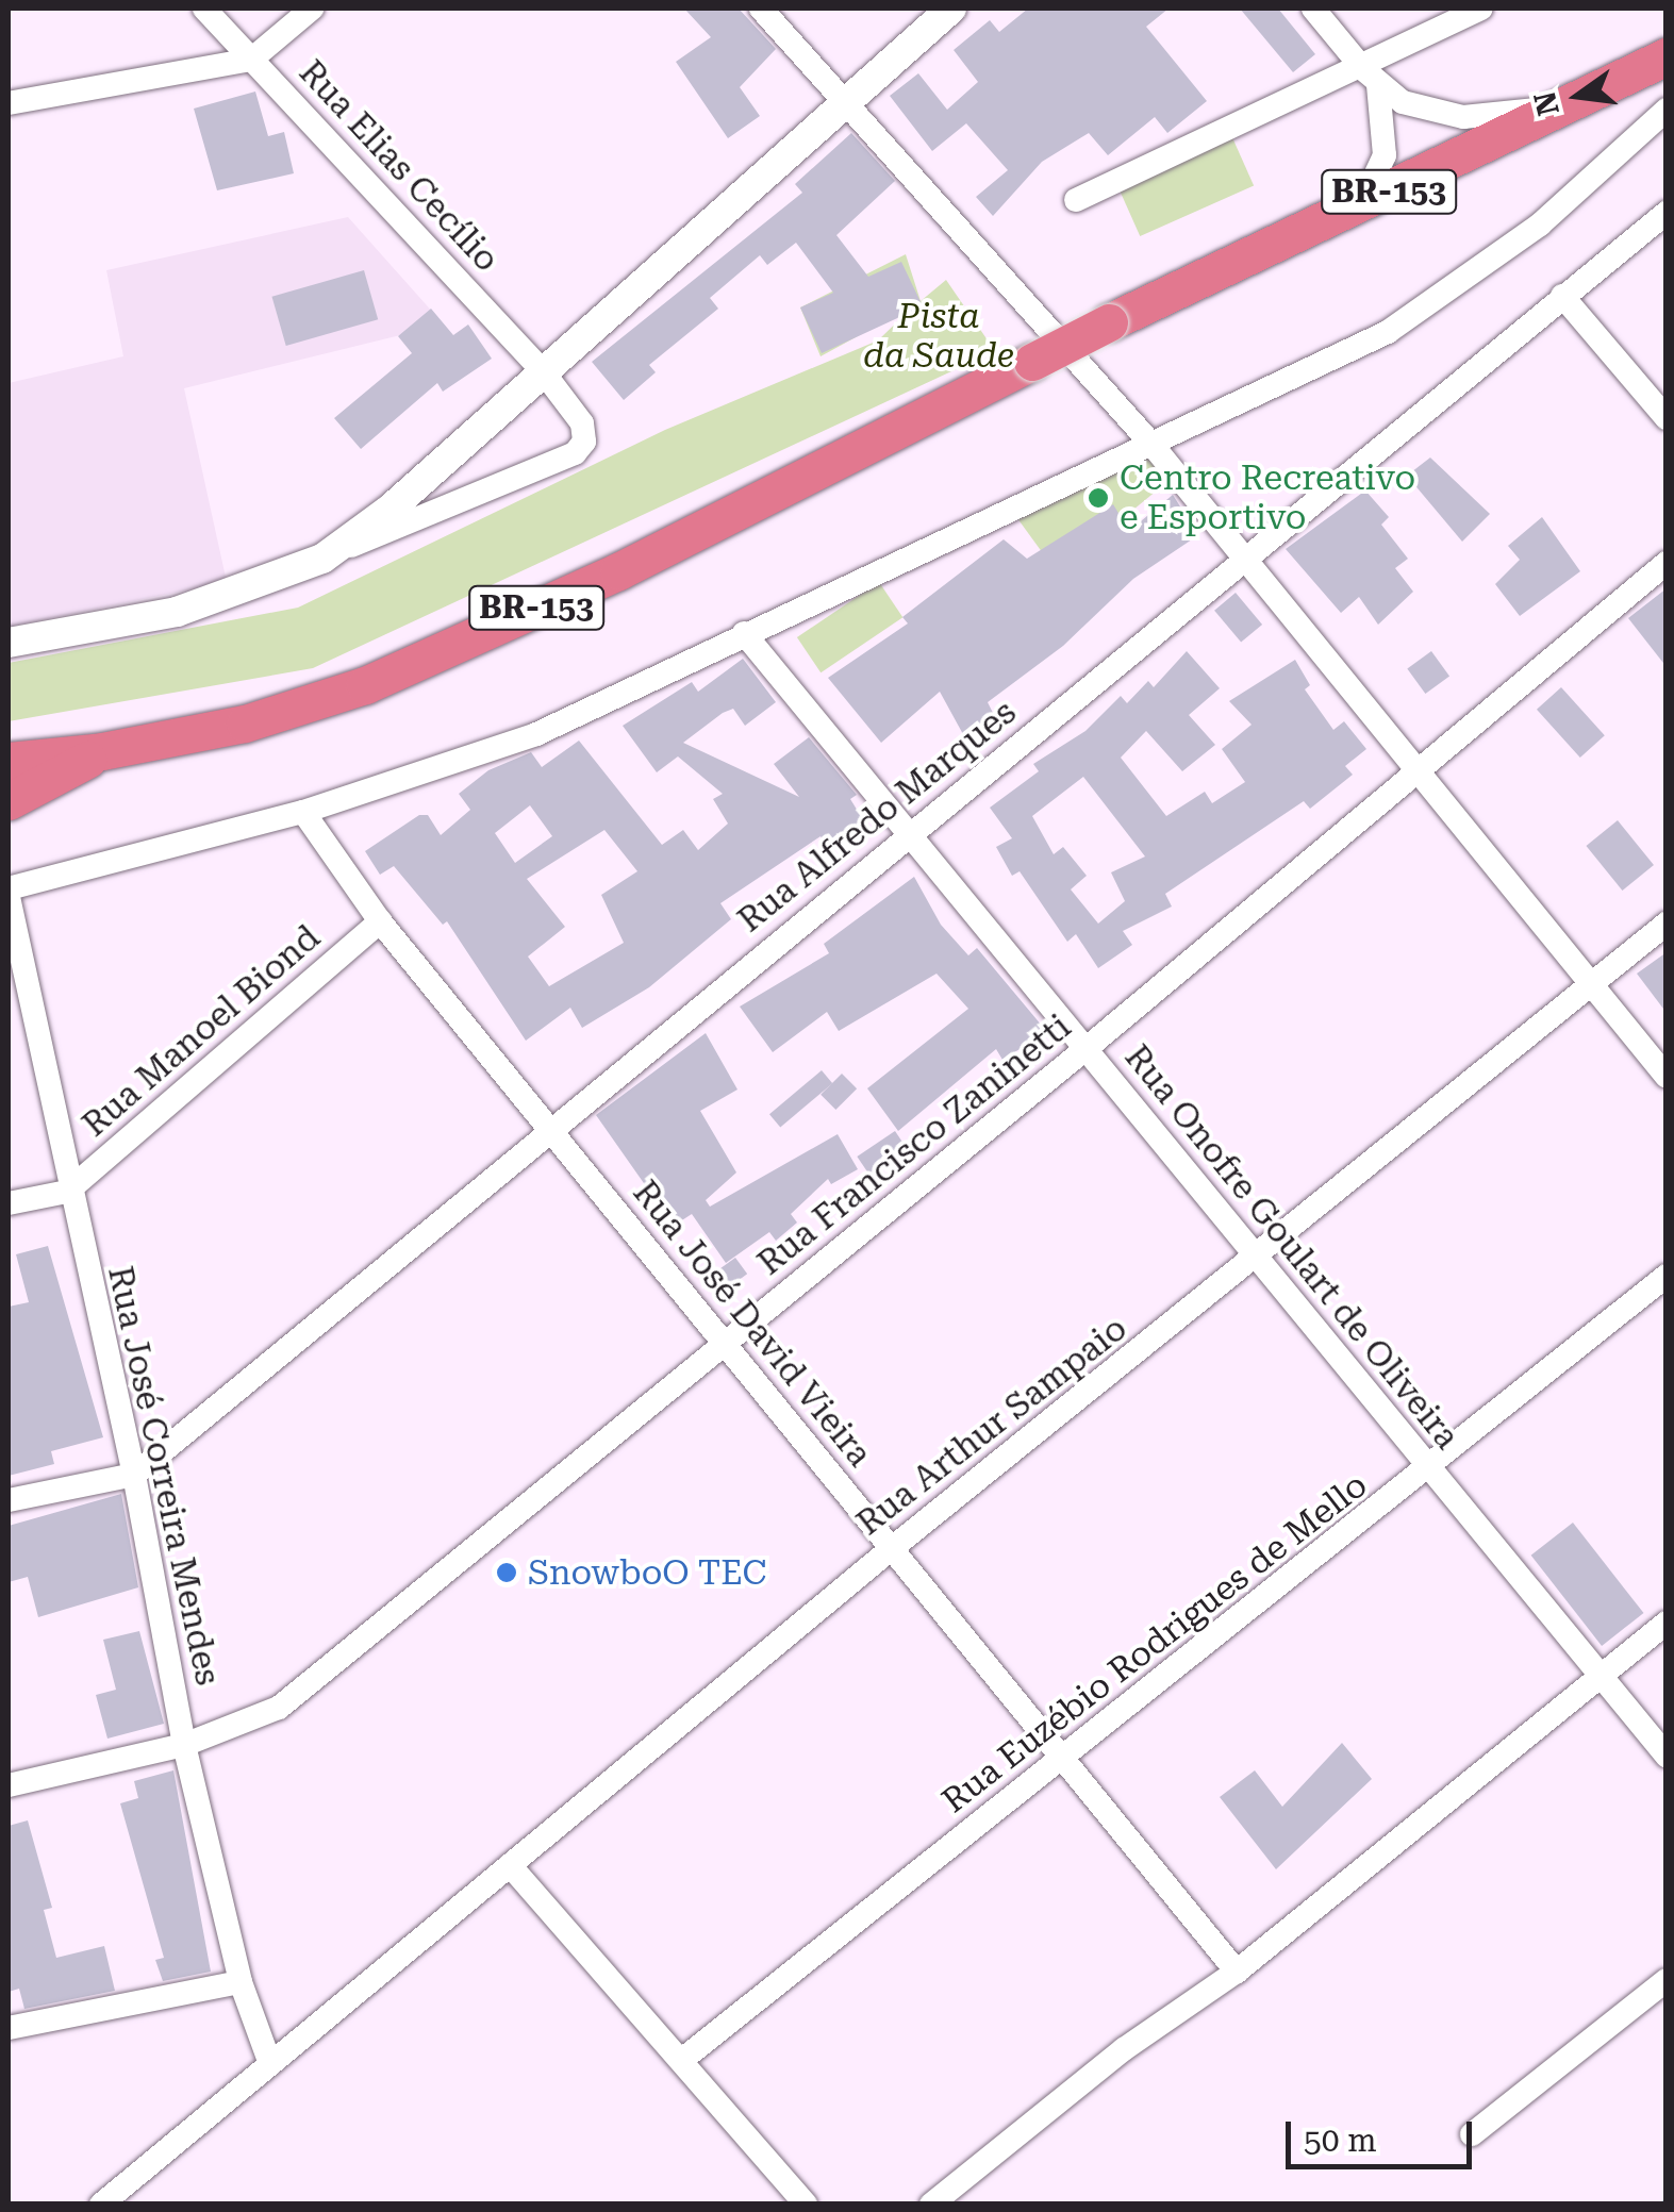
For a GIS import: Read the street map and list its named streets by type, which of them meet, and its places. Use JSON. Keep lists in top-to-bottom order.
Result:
{
  "streets": {
    "highway": ["BR-153"],
    "street": [
      "Rua Elias Cecílio",
      "Rua Alfredo Marques",
      "Rua Manoel Biond",
      "Rua Francisco Zaninetti",
      "Rua Onofre Goulart de Oliveira",
      "Rua José David Vieira",
      "Rua Arthur Sampaio",
      "Rua José Correira Mendes",
      "Rua Euzébio Rodrigues de Mello"
    ]
  },
  "crossings": [
    ["Rua Alfredo Marques", "Rua Onofre Goulart de Oliveira"],
    ["Rua Alfredo Marques", "Rua José David Vieira"],
    ["Rua Alfredo Marques", "Rua José Correira Mendes"],
    ["Rua Manoel Biond", "Rua José David Vieira"],
    ["Rua Manoel Biond", "Rua José Correira Mendes"],
    ["Rua Francisco Zaninetti", "Rua Onofre Goulart de Oliveira"],
    ["Rua Francisco Zaninetti", "Rua José David Vieira"],
    ["Rua Francisco Zaninetti", "Rua José Correira Mendes"],
    ["Rua Onofre Goulart de Oliveira", "Rua Arthur Sampaio"],
    ["Rua Onofre Goulart de Oliveira", "Rua Euzébio Rodrigues de Mello"],
    ["Rua José David Vieira", "Rua Arthur Sampaio"],
    ["Rua José David Vieira", "Rua Euzébio Rodrigues de Mello"],
    ["Rua Arthur Sampaio", "Rua José Correira Mendes"]
  ],
  "parks": ["Pista da Saude"],
  "places": ["Centro Recreativo e Esportivo", "SnowboO TEC"],
  "scale_bar": "50 m",
  "north": "left"
}
